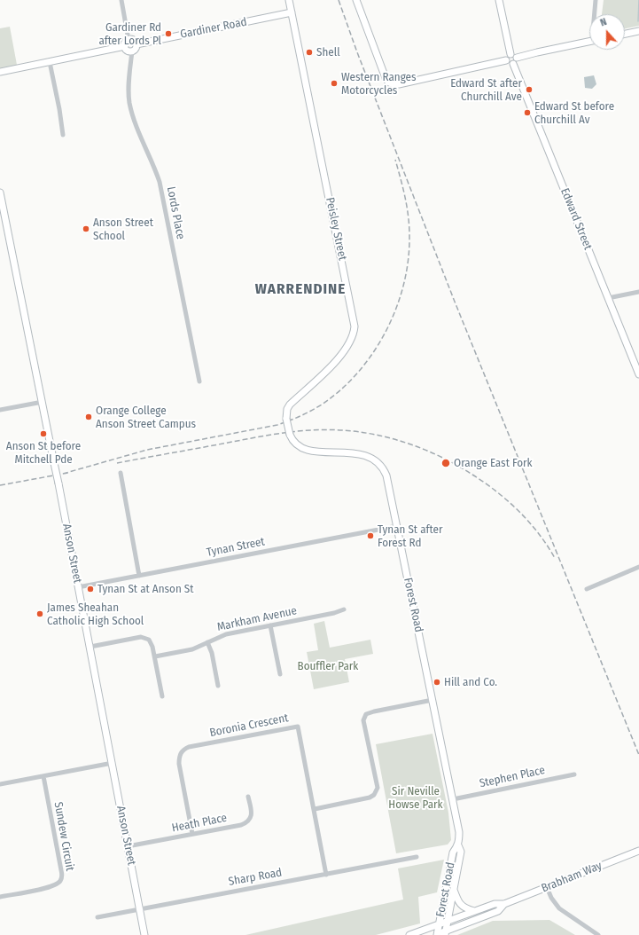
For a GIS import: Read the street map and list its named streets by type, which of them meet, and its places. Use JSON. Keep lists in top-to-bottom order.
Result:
{
  "streets": {
    "street": [
      "Gardiner Road",
      "Lords Place",
      "Edward Street",
      "Peisley Street",
      "Tynan Street",
      "Anson Street",
      "Forest Road",
      "Markham Avenue",
      "Boronia Crescent",
      "Stephen Place",
      "Heath Place",
      "Sundew Circuit",
      "Sharp Road",
      "Brabham Way"
    ]
  },
  "crossings": [
    ["Gardiner Road", "Lords Place"],
    ["Gardiner Road", "Peisley Street"],
    ["Peisley Street", "Forest Road"],
    ["Tynan Street", "Anson Street"],
    ["Tynan Street", "Forest Road"],
    ["Anson Street", "Heath Place"],
    ["Anson Street", "Sharp Road"],
    ["Forest Road", "Stephen Place"],
    ["Forest Road", "Brabham Way"],
    ["Boronia Crescent", "Heath Place"],
    ["Boronia Crescent", "Sharp Road"]
  ],
  "districts": ["WARRENDINE"],
  "parks": ["Bouffler Park", "Sir Neville Howse Park"],
  "places": [
    "Gardiner Rd after Lords Pl",
    "Shell",
    "Western Ranges Motorcycles",
    "Edward St after Churchill Ave",
    "Edward St before Churchill Av",
    "Anson Street School",
    "Orange College Anson Street Campus",
    "Anson St before Mitchell Pde",
    "Orange East Fork",
    "Tynan St after Forest Rd",
    "Tynan St at Anson St",
    "James Sheahan Catholic High School",
    "Hill and Co."
  ],
  "north": "top"
}
